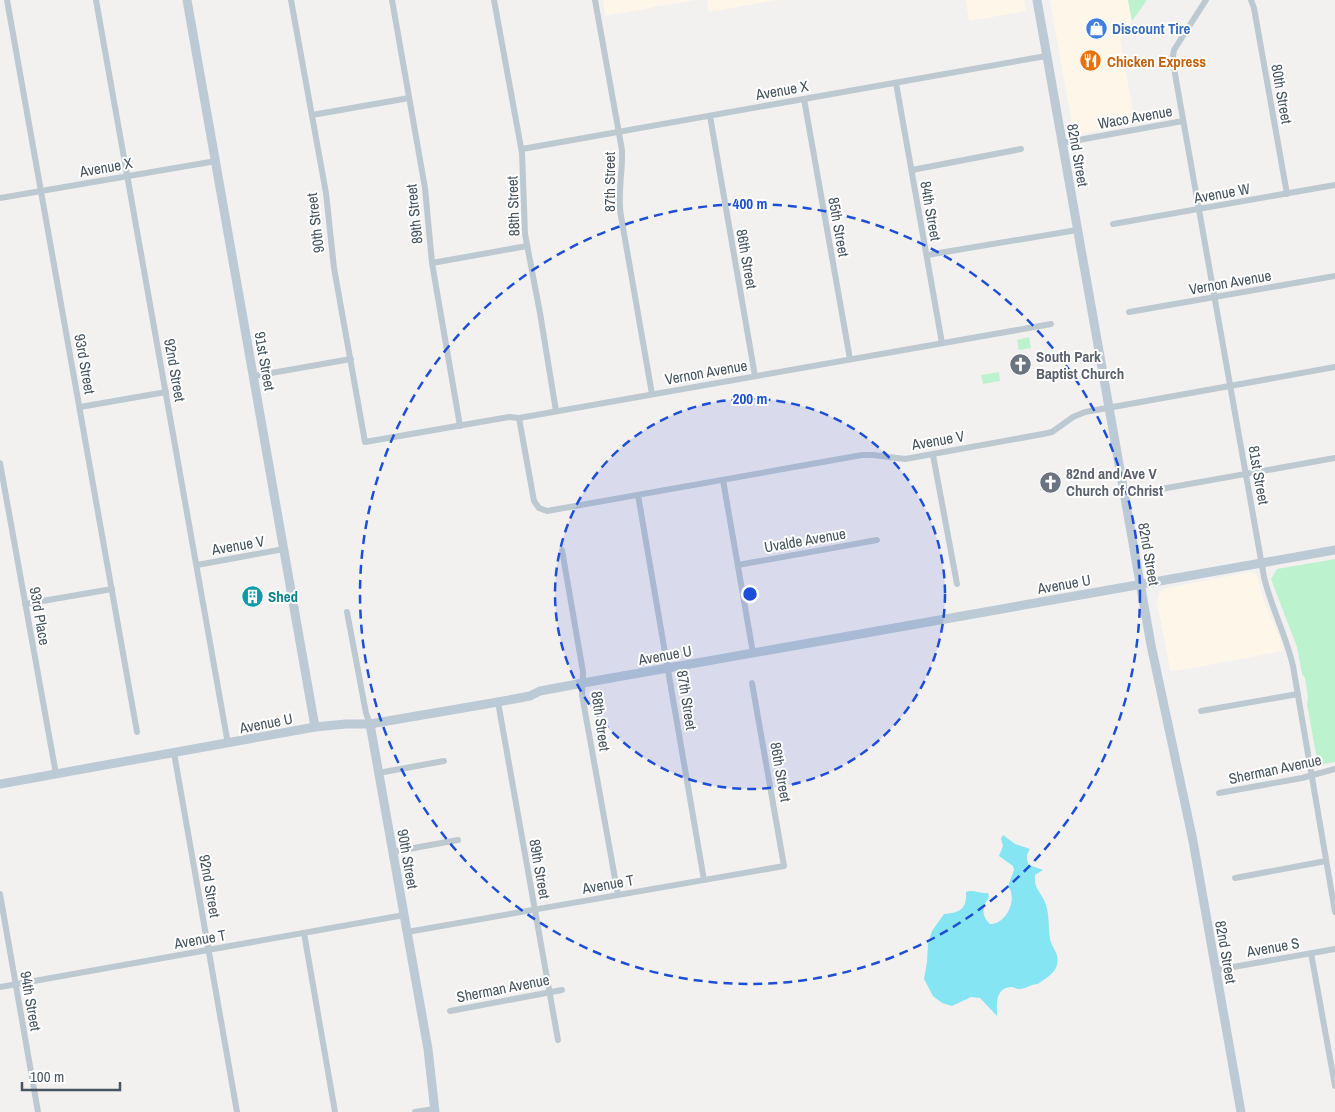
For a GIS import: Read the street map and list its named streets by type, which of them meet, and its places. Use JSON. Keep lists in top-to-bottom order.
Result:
{
  "streets": {
    "street": [
      "Avenue X",
      "80th Street",
      "Waco Avenue",
      "82nd Street",
      "87th Street",
      "Avenue W",
      "88th Street",
      "84th Street",
      "89th Street",
      "90th Street",
      "85th Street",
      "86th Street",
      "Vernon Avenue",
      "91st Street",
      "93rd Street",
      "92nd Street",
      "Avenue V",
      "81st Street",
      "Uvalde Avenue",
      "Avenue U",
      "93rd Place",
      "Sherman Avenue",
      "Avenue T",
      "Avenue S",
      "94th Street"
    ]
  },
  "crossings": [
    ["Avenue X", "82nd Street"],
    ["Avenue X", "87th Street"],
    ["Avenue X", "88th Street"],
    ["Avenue X", "84th Street"],
    ["Avenue X", "85th Street"],
    ["Avenue X", "86th Street"],
    ["Avenue X", "91st Street"],
    ["Avenue X", "93rd Street"],
    ["Avenue X", "92nd Street"],
    ["80th Street", "Avenue W"],
    ["Waco Avenue", "82nd Street"],
    ["Waco Avenue", "81st Street"],
    ["82nd Street", "Avenue V"],
    ["82nd Street", "Avenue U"],
    ["82nd Street", "Avenue S"],
    ["87th Street", "Vernon Avenue"],
    ["87th Street", "Avenue V"],
    ["87th Street", "Avenue U"],
    ["87th Street", "Avenue T"],
    ["Avenue W", "81st Street"],
    ["88th Street", "Vernon Avenue"],
    ["88th Street", "Avenue U"],
    ["88th Street", "Avenue T"],
    ["84th Street", "Vernon Avenue"],
    ["89th Street", "Vernon Avenue"],
    ["89th Street", "Avenue U"],
    ["89th Street", "Sherman Avenue"],
    ["89th Street", "Avenue T"],
    ["90th Street", "Vernon Avenue"],
    ["90th Street", "Avenue U"],
    ["90th Street", "Avenue T"],
    ["85th Street", "Vernon Avenue"],
    ["86th Street", "Vernon Avenue"],
    ["86th Street", "Avenue T"],
    ["Vernon Avenue", "Avenue V"],
    ["Vernon Avenue", "81st Street"],
    ["91st Street", "Avenue V"],
    ["91st Street", "Avenue U"],
    ["92nd Street", "Avenue V"],
    ["92nd Street", "Avenue U"],
    ["92nd Street", "Avenue T"],
    ["Avenue V", "81st Street"],
    ["81st Street", "Avenue U"],
    ["81st Street", "Sherman Avenue"],
    ["Avenue U", "93rd Place"],
    ["Avenue T", "94th Street"]
  ],
  "places": {
    "shop": ["Discount Tire"],
    "restaurant": ["Chicken Express"],
    "church": ["South Park Baptist Church", "82nd and Ave V Church of Christ"],
    "building": ["Shed"]
  },
  "scale_bar": "100 m",
  "rings": ["400 m", "200 m"]
}
